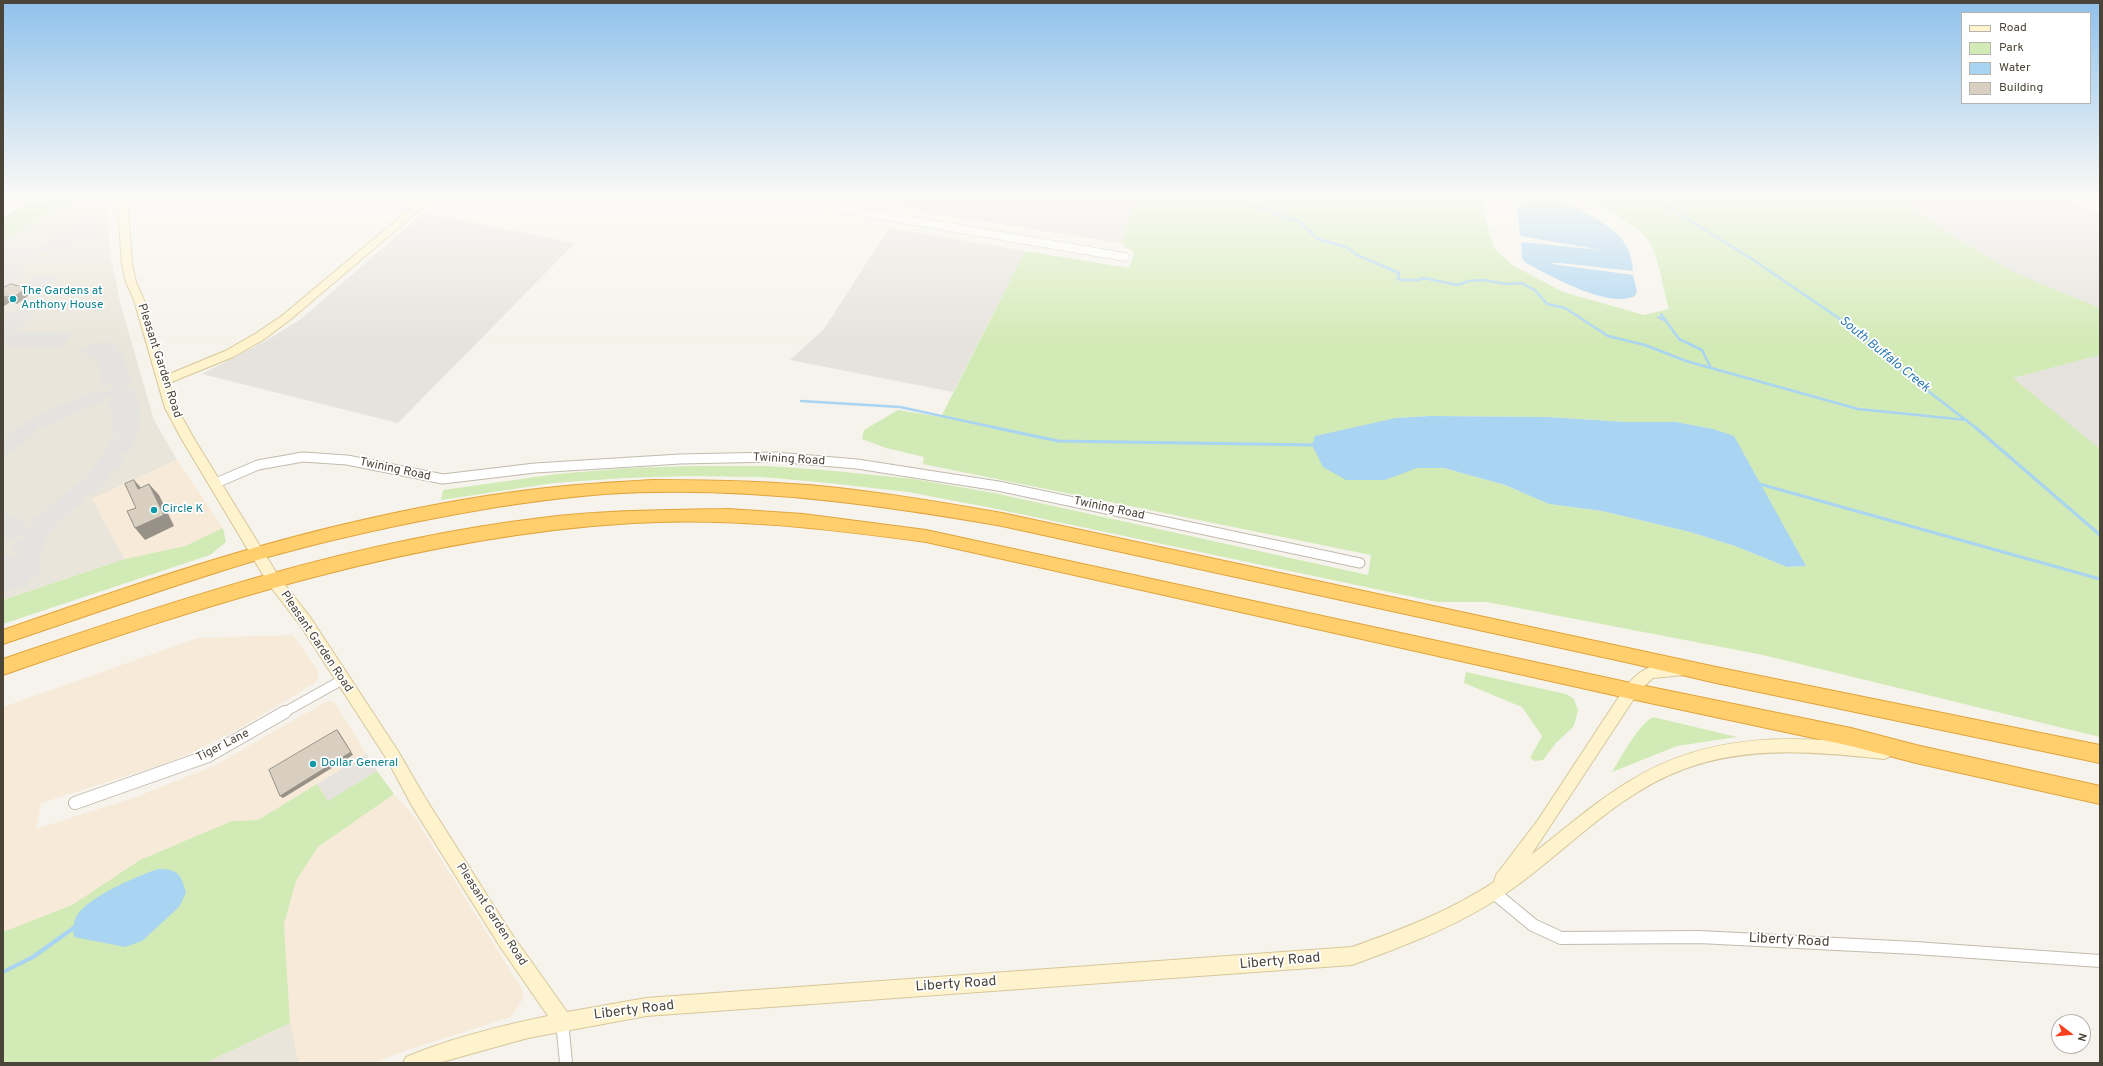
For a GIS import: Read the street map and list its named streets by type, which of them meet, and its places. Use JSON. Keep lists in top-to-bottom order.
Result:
{
  "streets": {
    "street": [
      "Pleasant Garden Road",
      "Twining Road",
      "Tiger Lane",
      "Liberty Road"
    ]
  },
  "crossings": [
    ["Pleasant Garden Road", "Twining Road"],
    ["Pleasant Garden Road", "Tiger Lane"],
    ["Pleasant Garden Road", "Liberty Road"]
  ],
  "water": ["South Buffalo Creek"],
  "places": ["The Gardens at Anthony House", "Circle K", "Dollar General"],
  "legend": [
    "Road",
    "Park",
    "Water",
    "Building"
  ],
  "north": "right"
}
